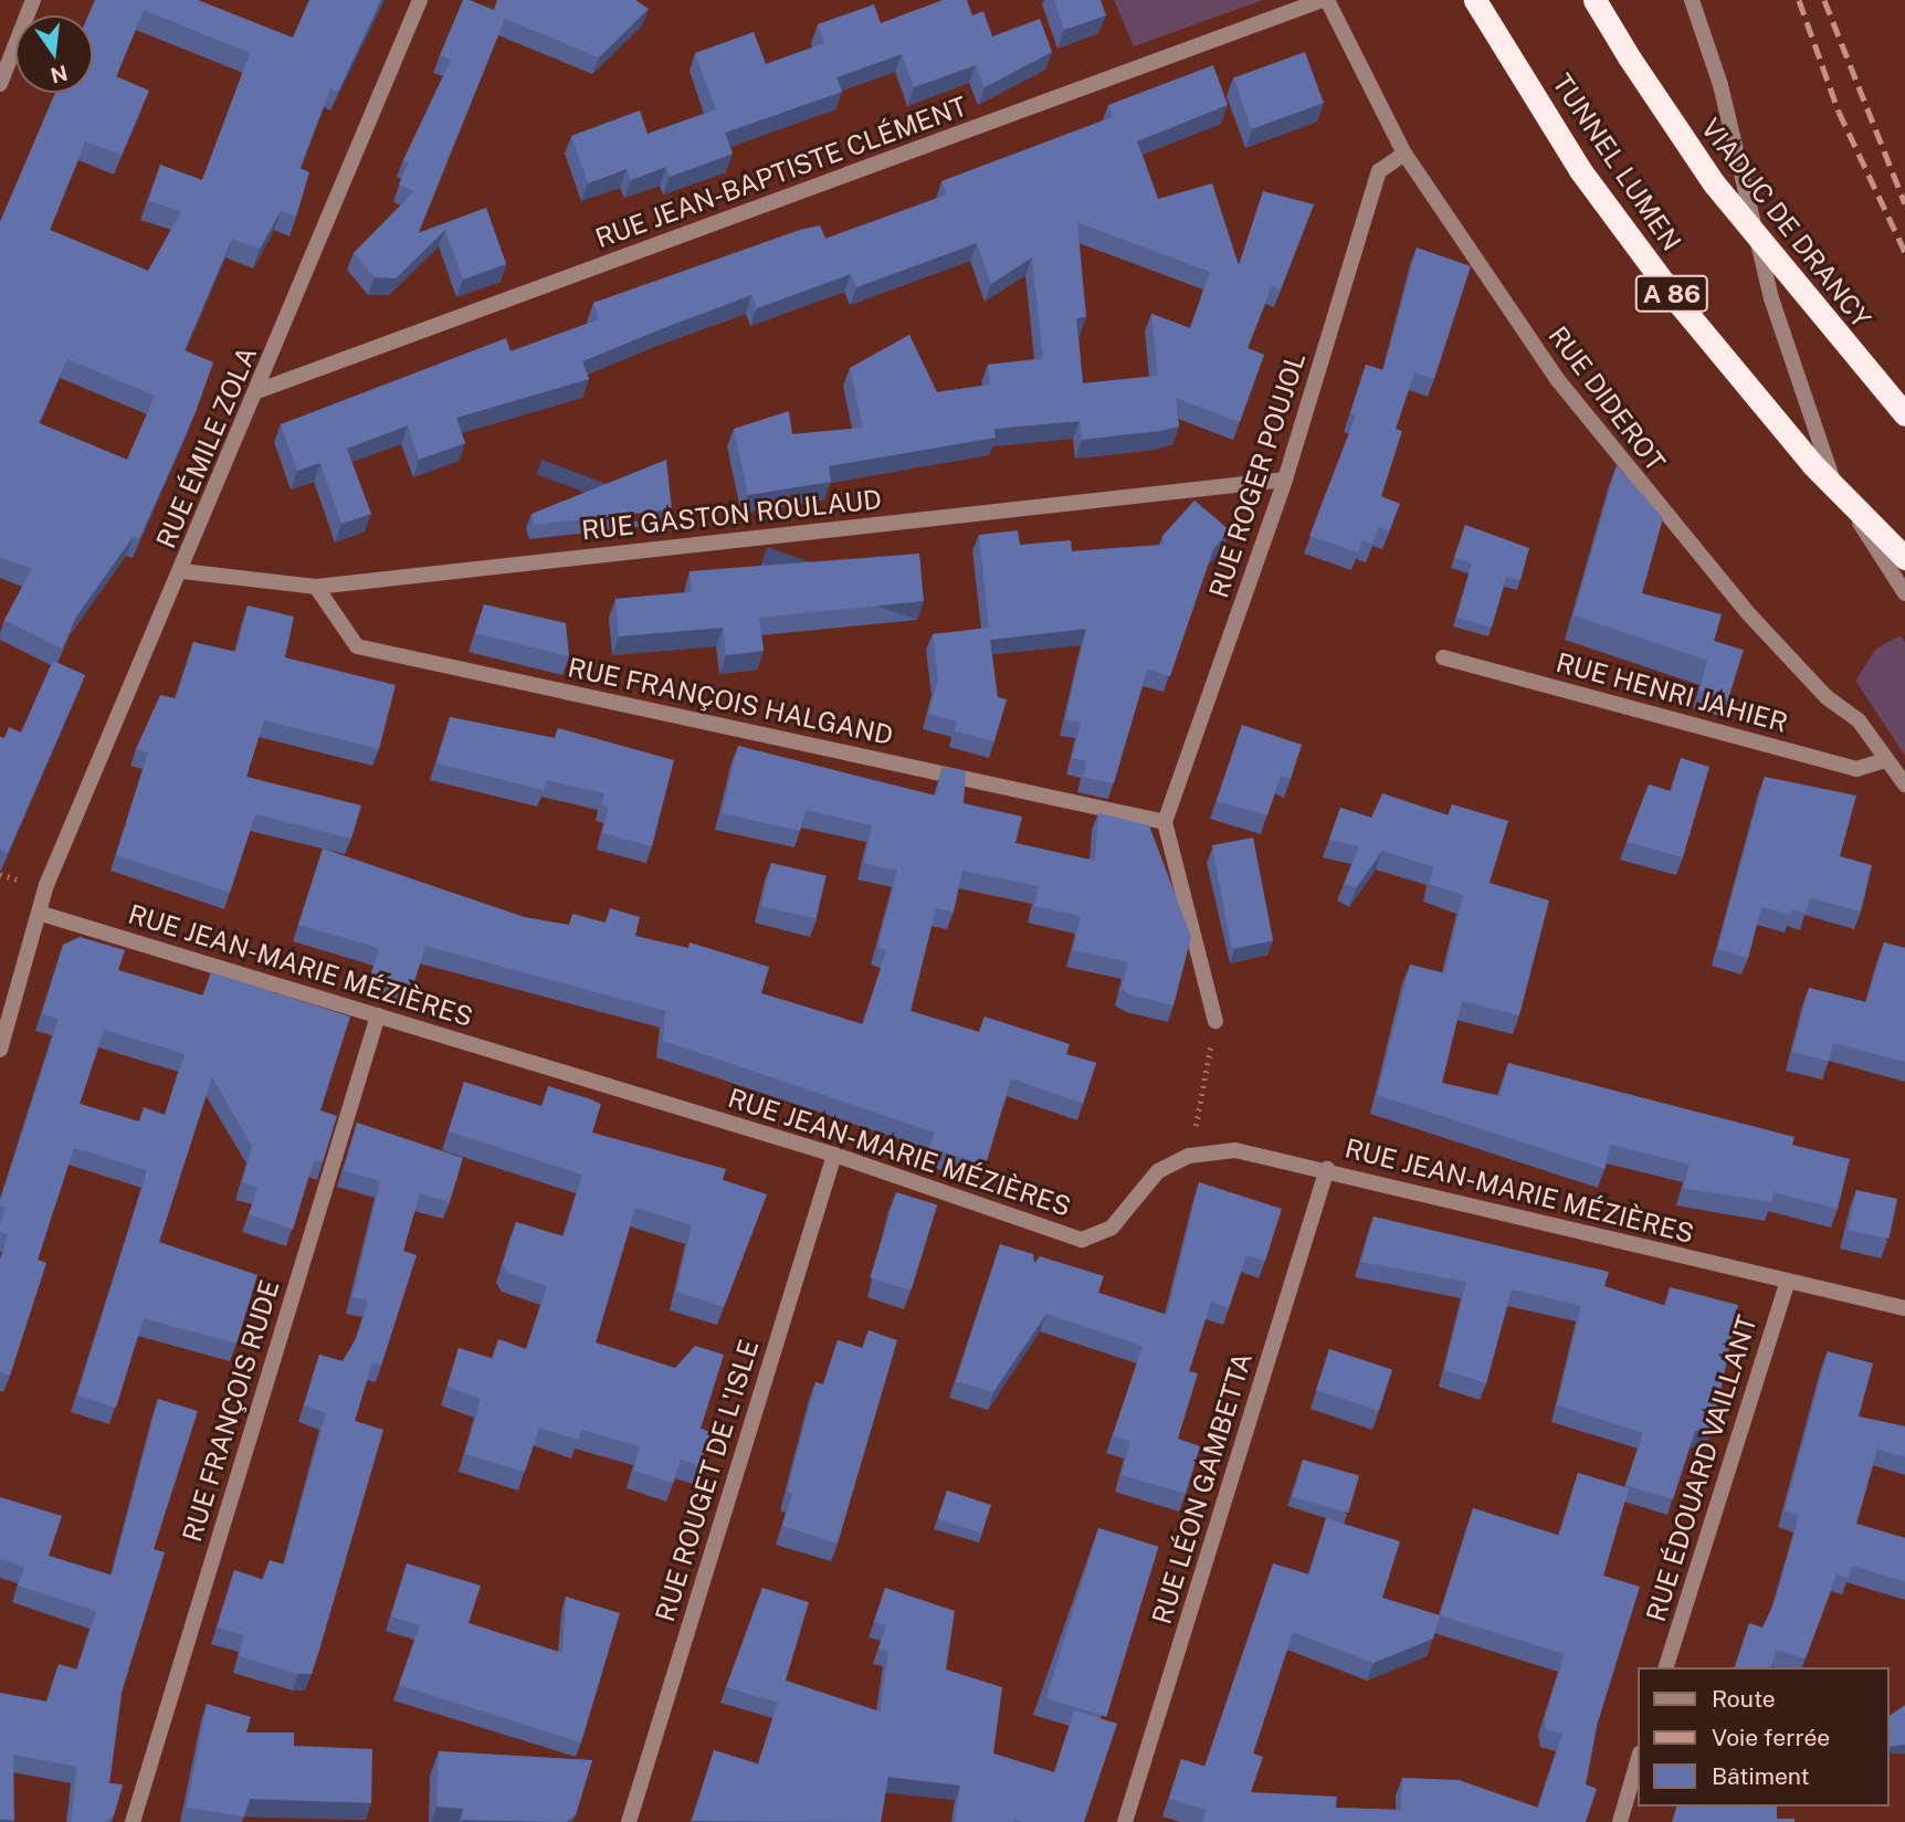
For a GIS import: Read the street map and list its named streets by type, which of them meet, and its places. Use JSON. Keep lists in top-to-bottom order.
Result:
{
  "streets": {
    "highway": ["TUNNEL LUMEN", "VIADUC DE DRANCY", "A 86"],
    "street": [
      "RUE JEAN-BAPTISTE CLÉMENT",
      "RUE DIDEROT",
      "RUE ÉMILE ZOLA",
      "RUE ROGER POUJOL",
      "RUE GASTON ROULAUD",
      "RUE HENRI JAHIER",
      "RUE FRANÇOIS HALGAND",
      "RUE JEAN-MARIE MÉZIÈRES",
      "RUE FRANÇOIS RUDE",
      "RUE ÉDOUARD VAILLANT",
      "RUE ROUGET DE L'ISLE",
      "RUE LÉON GAMBETTA"
    ]
  },
  "crossings": [
    ["RUE JEAN-BAPTISTE CLÉMENT", "RUE ÉMILE ZOLA"],
    ["RUE DIDEROT", "RUE ROGER POUJOL"],
    ["RUE DIDEROT", "RUE HENRI JAHIER"],
    ["RUE ÉMILE ZOLA", "RUE GASTON ROULAUD"],
    ["RUE ÉMILE ZOLA", "RUE JEAN-MARIE MÉZIÈRES"],
    ["RUE ROGER POUJOL", "RUE GASTON ROULAUD"],
    ["RUE ROGER POUJOL", "RUE FRANÇOIS HALGAND"],
    ["RUE GASTON ROULAUD", "RUE FRANÇOIS HALGAND"],
    ["RUE JEAN-MARIE MÉZIÈRES", "RUE FRANÇOIS RUDE"],
    ["RUE JEAN-MARIE MÉZIÈRES", "RUE ÉDOUARD VAILLANT"],
    ["RUE JEAN-MARIE MÉZIÈRES", "RUE ROUGET DE L'ISLE"],
    ["RUE JEAN-MARIE MÉZIÈRES", "RUE LÉON GAMBETTA"]
  ],
  "legend": ["Route", "Voie ferrée", "Bâtiment"],
  "north": "bottom"
}
